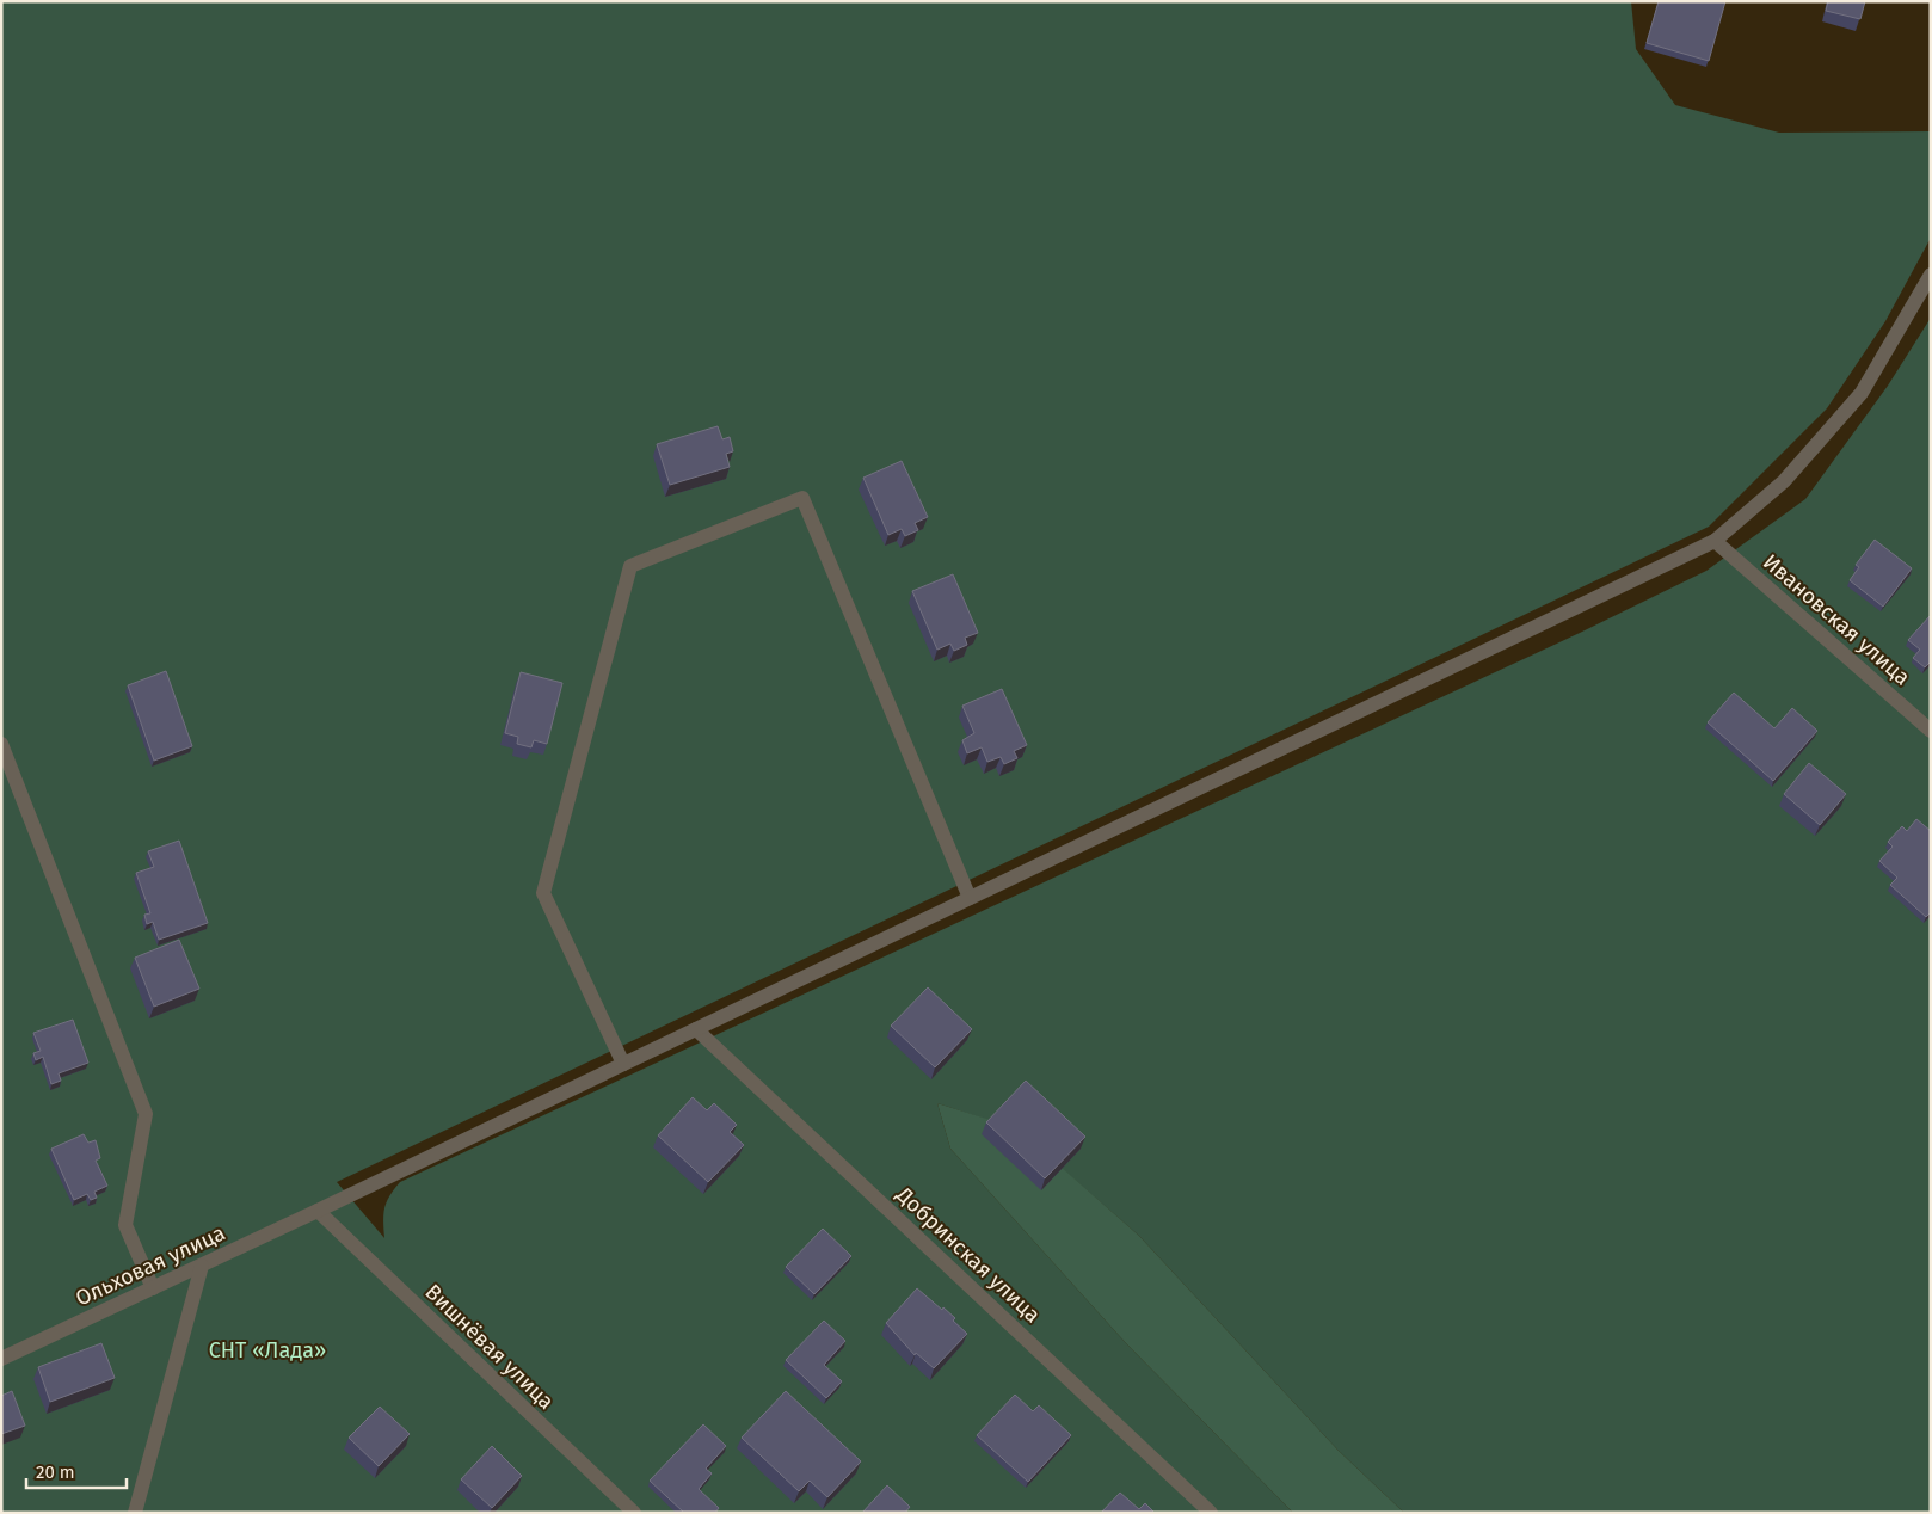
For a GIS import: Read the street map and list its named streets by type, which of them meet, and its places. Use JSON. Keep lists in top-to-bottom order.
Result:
{
  "streets": {
    "street": [
      "Ивановская улица",
      "Добринская улица",
      "Ольховая улица",
      "Вишнёвая улица"
    ]
  },
  "crossings": [
    ["Ивановская улица", "Ольховая улица"],
    ["Добринская улица", "Ольховая улица"],
    ["Ольховая улица", "Вишнёвая улица"]
  ],
  "parks": ["СНТ «Лада»"],
  "scale_bar": "20 m"
}
